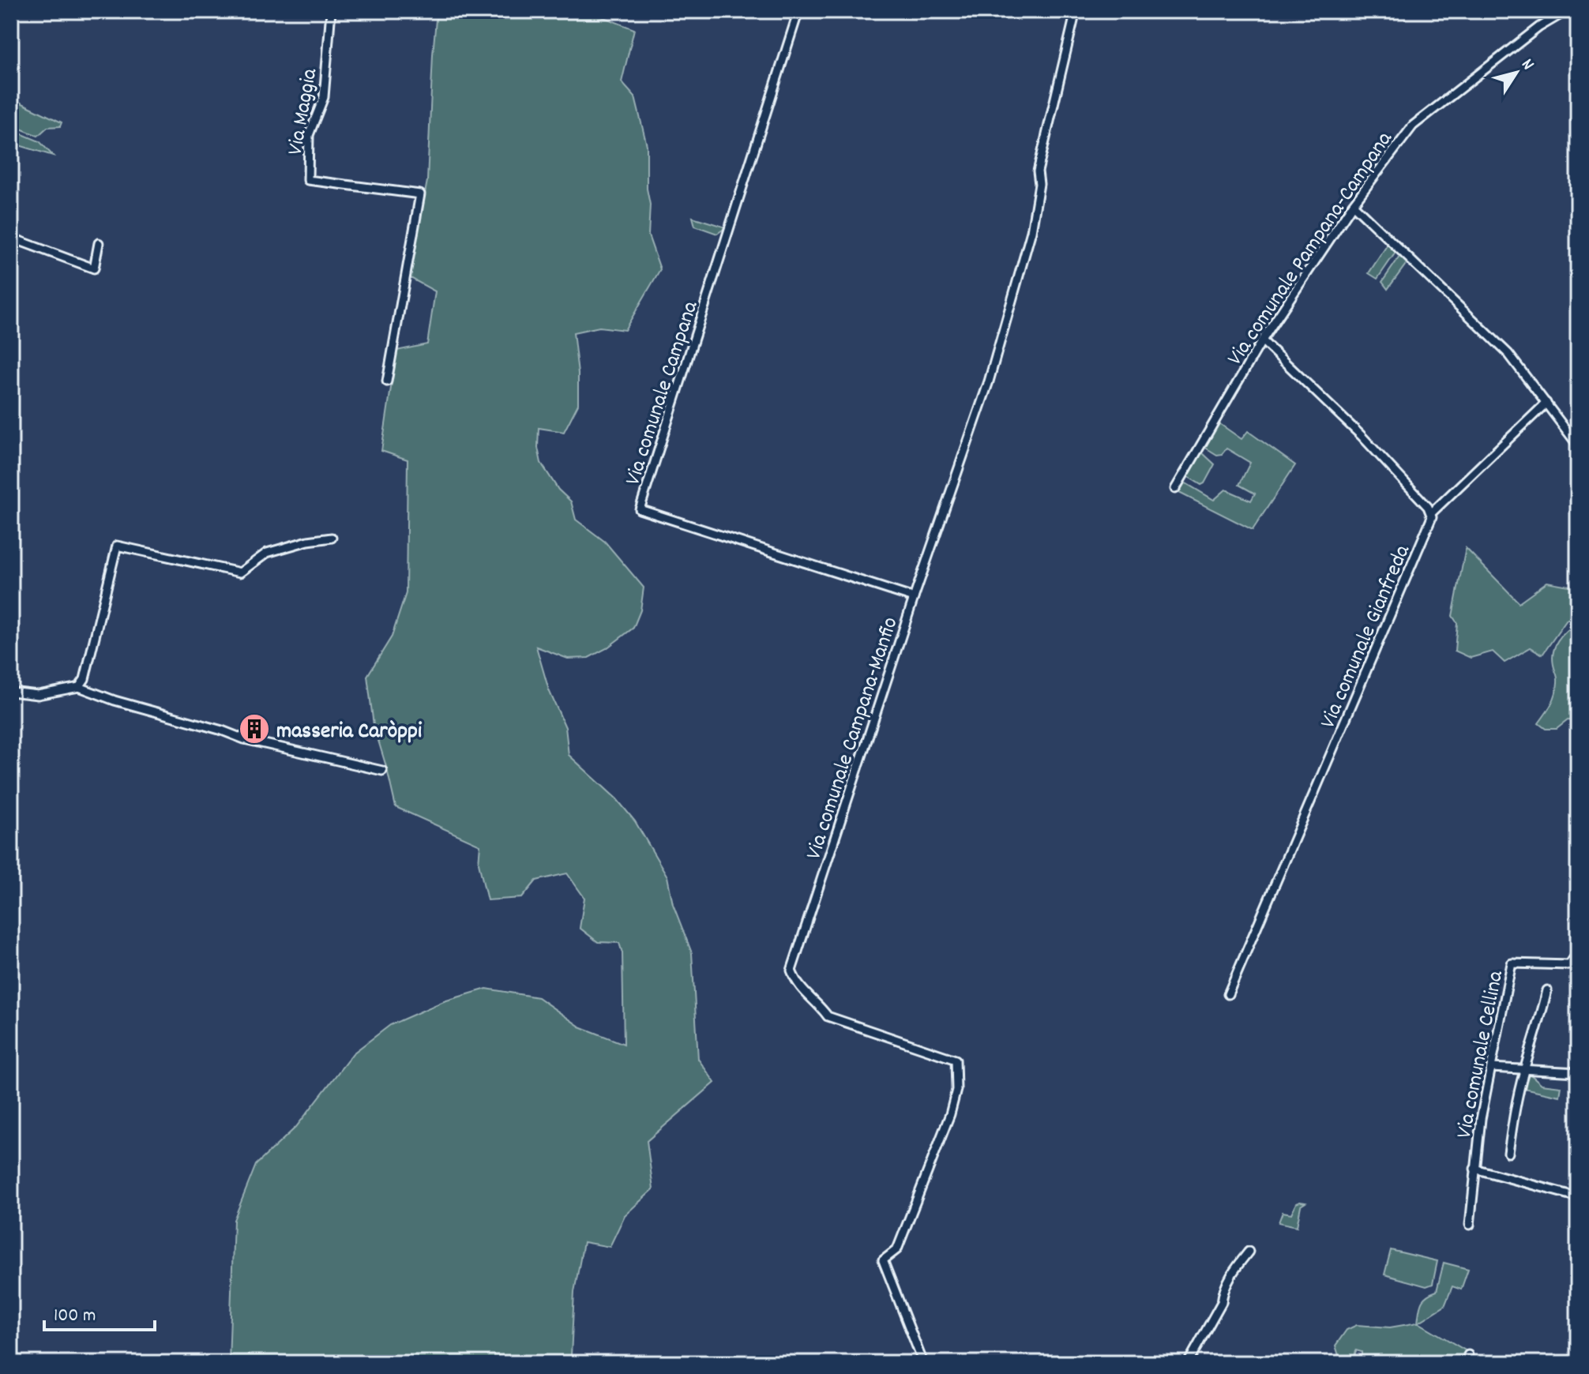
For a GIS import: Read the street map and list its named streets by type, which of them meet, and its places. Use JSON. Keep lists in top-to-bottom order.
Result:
{
  "streets": {
    "street": [
      "Via Maggia",
      "Via comunale Pampana-Campana",
      "Via comunale Campana",
      "Via comunale Gianfreda",
      "Via comunale Campana-Manfio",
      "Via comunale Cellina"
    ]
  },
  "crossings": [
    ["Via comunale Campana", "Via comunale Campana-Manfio"]
  ],
  "places": {
    "building": ["masseria Caròppi"]
  },
  "scale_bar": "100 m",
  "north": "top right"
}
